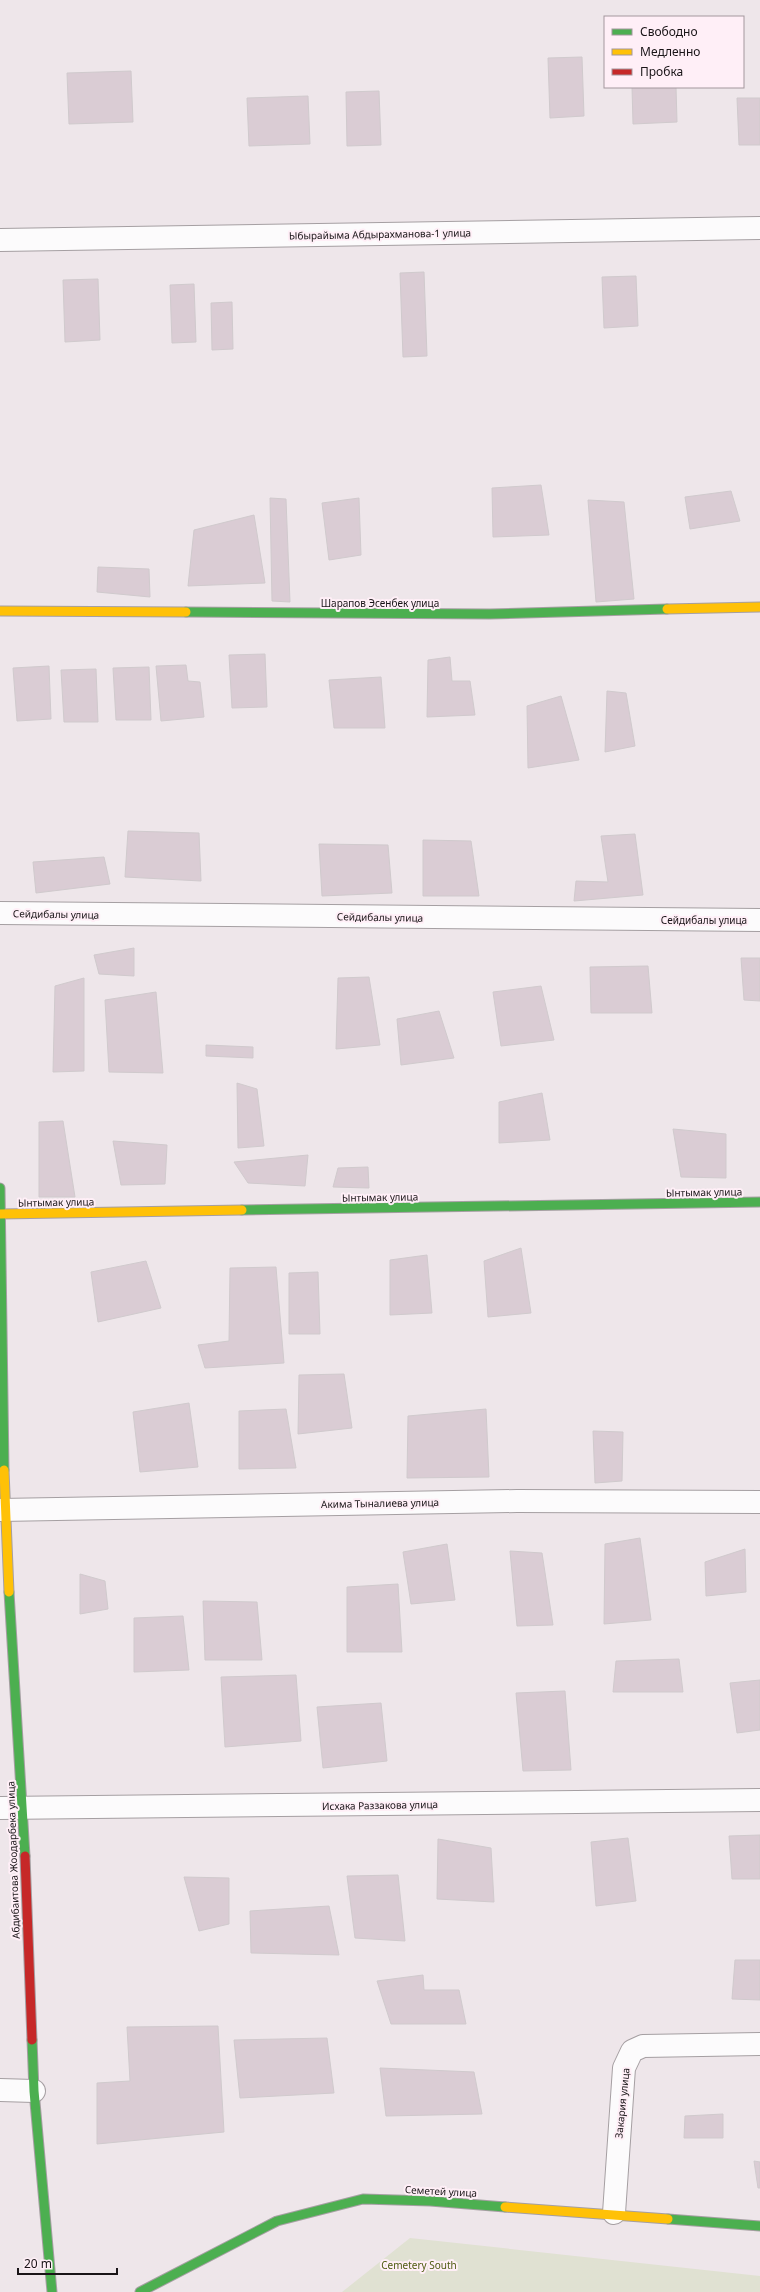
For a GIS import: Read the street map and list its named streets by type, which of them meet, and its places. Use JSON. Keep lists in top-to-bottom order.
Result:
{
  "streets": {
    "street": [
      "Ыбырайыма Абдырахманова-1 улица",
      "Шарапов Эсенбек улица",
      "Сейдибалы улица",
      "Ынтымак улица",
      "Акима Тыналиева улица",
      "Исхака Раззакова улица",
      "Абдибаитова Жоодарбека улица",
      "Закария улица",
      "Семетей улица"
    ]
  },
  "crossings": [
    ["Ынтымак улица", "Абдибаитова Жоодарбека улица"],
    ["Акима Тыналиева улица", "Абдибаитова Жоодарбека улица"],
    ["Исхака Раззакова улица", "Абдибаитова Жоодарбека улица"],
    ["Закария улица", "Семетей улица"]
  ],
  "parks": ["Cemetery South"],
  "legend": ["Свободно", "Медленно", "Пробка"],
  "scale_bar": "20 m"
}
